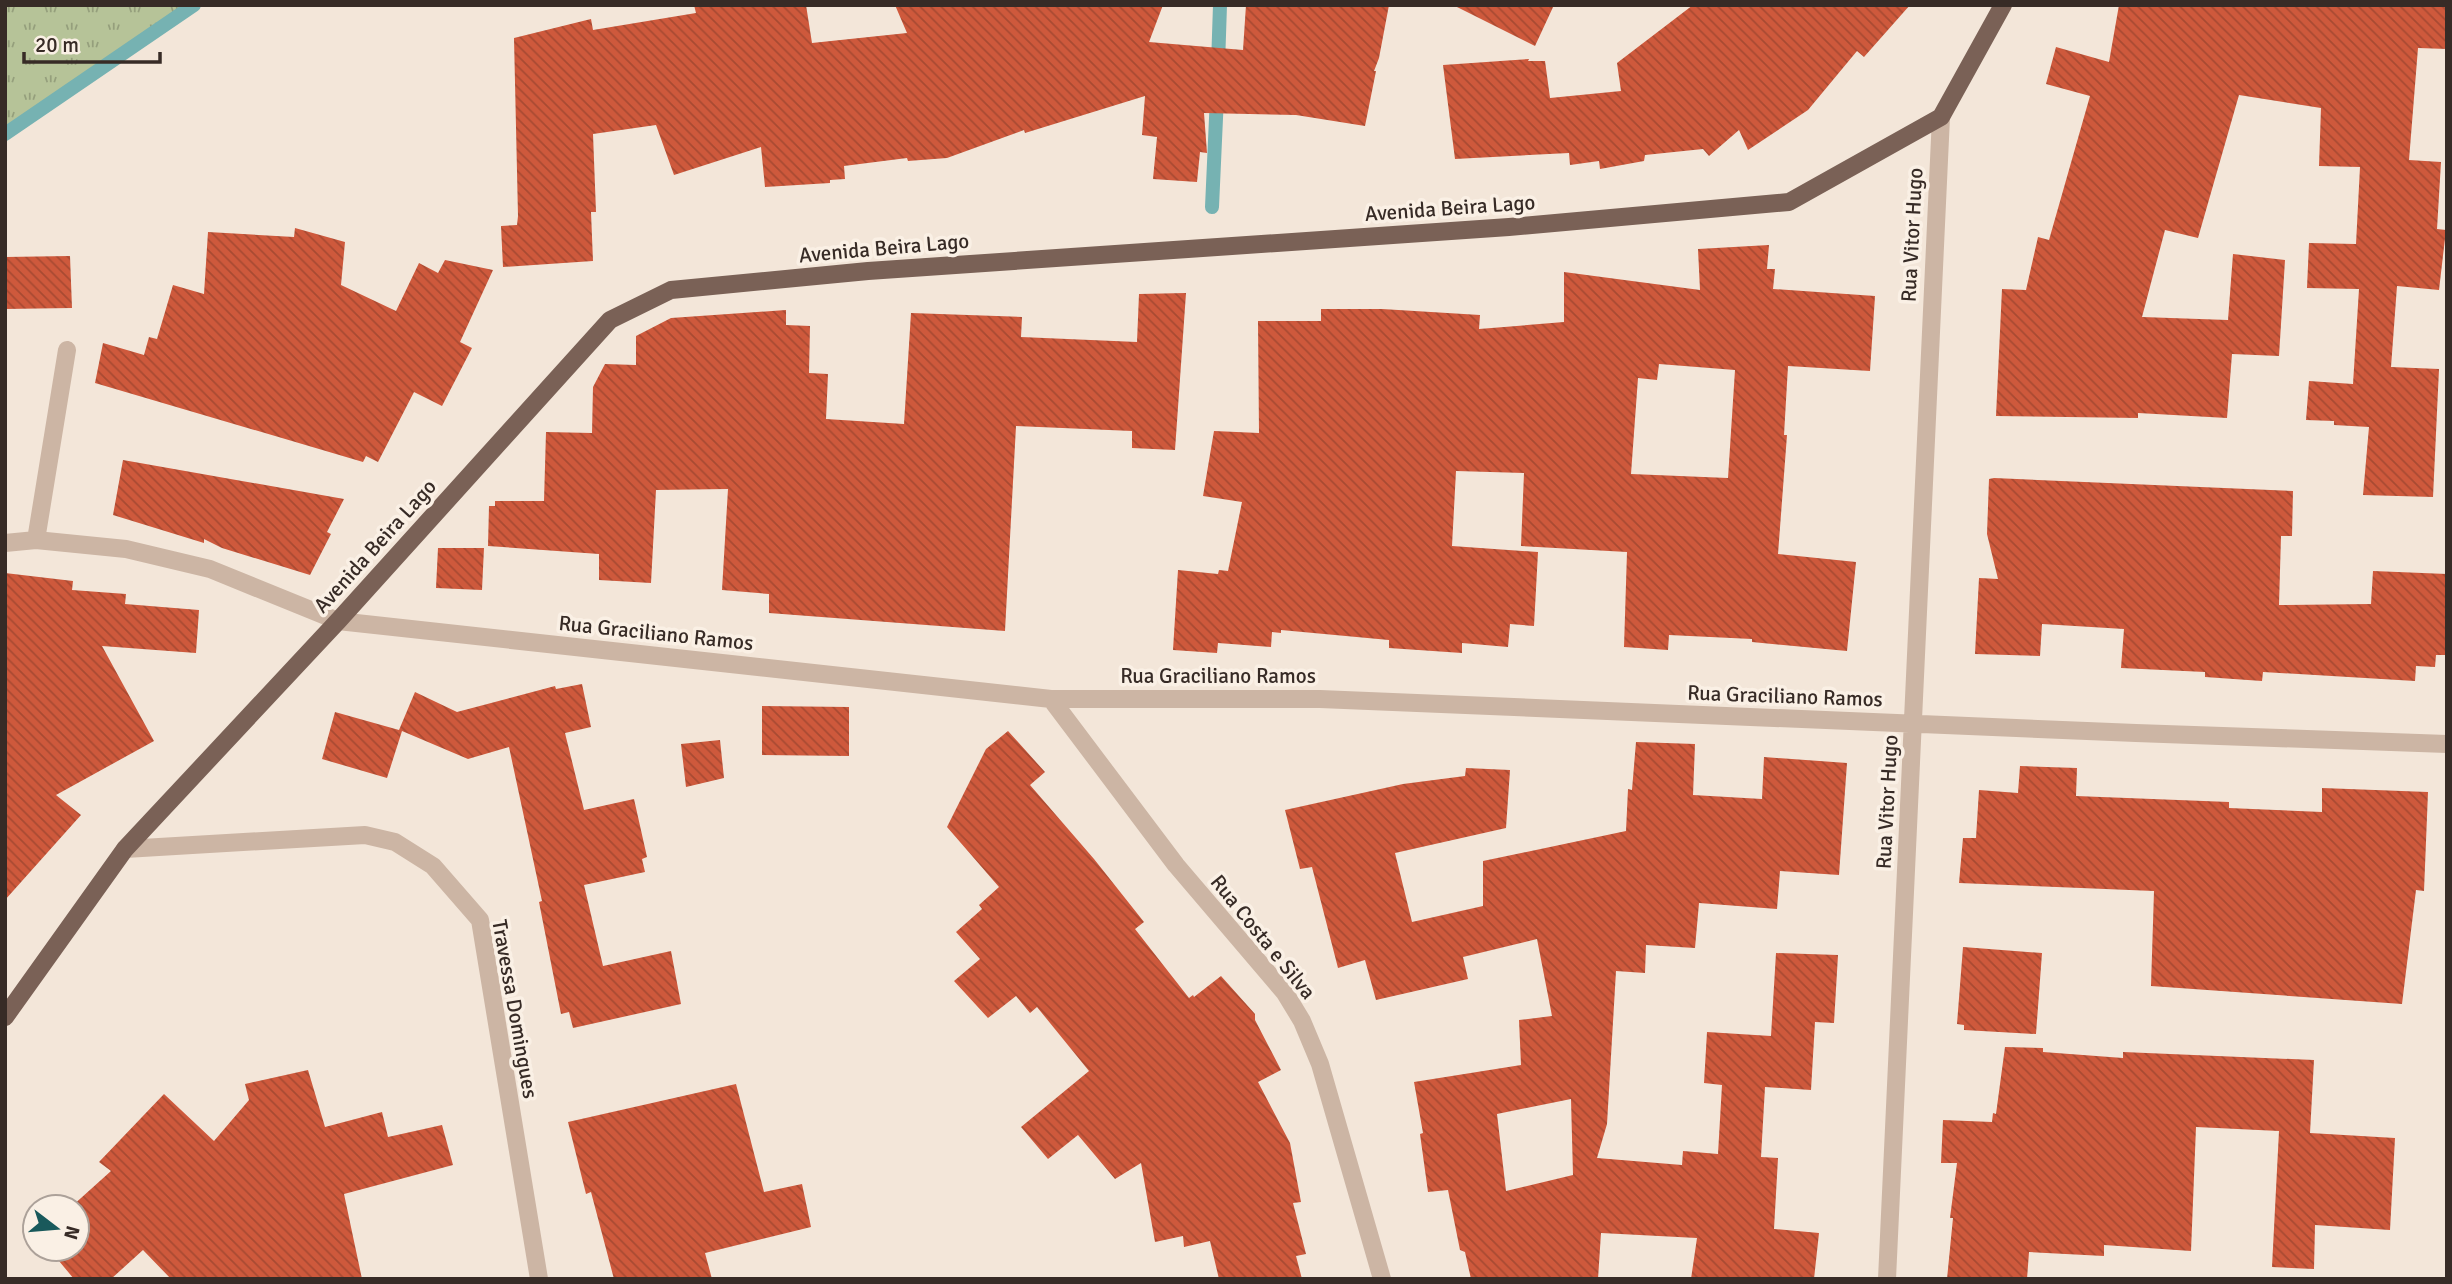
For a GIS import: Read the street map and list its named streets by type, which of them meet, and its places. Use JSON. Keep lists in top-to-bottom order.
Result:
{
  "streets": {
    "main road": ["Avenida Beira Lago"],
    "street": [
      "Rua Vitor Hugo",
      "Rua Graciliano Ramos",
      "Rua Costa e Silva",
      "Travessa Domingues"
    ]
  },
  "crossings": [
    ["Avenida Beira Lago", "Rua Vitor Hugo"],
    ["Avenida Beira Lago", "Rua Graciliano Ramos"],
    ["Avenida Beira Lago", "Travessa Domingues"],
    ["Rua Vitor Hugo", "Rua Graciliano Ramos"],
    ["Rua Graciliano Ramos", "Rua Costa e Silva"]
  ],
  "scale_bar": "20 m",
  "north": "right"
}
